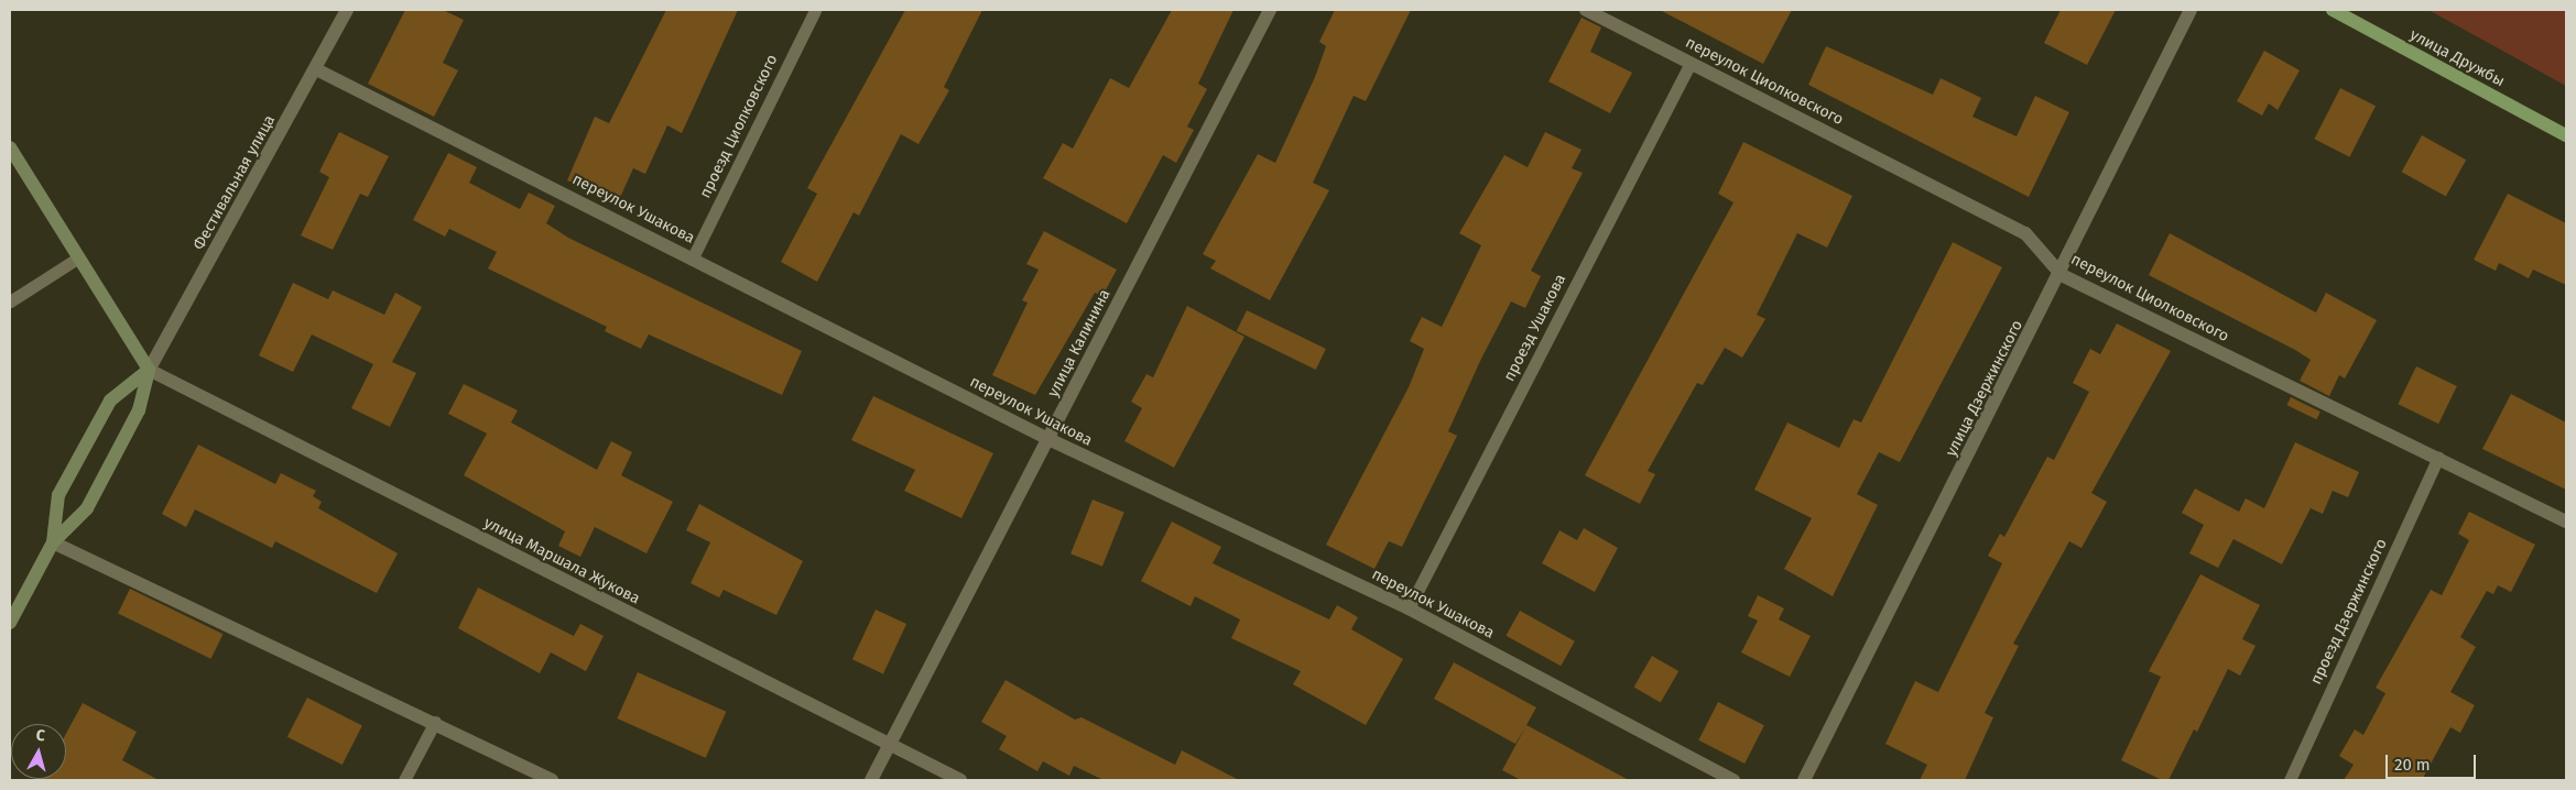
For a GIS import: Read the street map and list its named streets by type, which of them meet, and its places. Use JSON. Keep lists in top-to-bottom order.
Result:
{
  "streets": {
    "main road": ["улица Дружбы"],
    "street": [
      "переулок Циолковского",
      "Фестивальная улица",
      "переулок Ушакова",
      "улица Калинина",
      "улица Дзержинского",
      "улица Маршала Жукова"
    ],
    "lane": ["проезд Циолковского", "проезд Ушакова", "проезд Дзержинского"]
  },
  "crossings": [
    ["переулок Циолковского", "проезд Ушакова"],
    ["переулок Циолковского", "улица Дзержинского"],
    ["переулок Циолковского", "проезд Дзержинского"],
    ["проезд Циолковского", "переулок Ушакова"],
    ["Фестивальная улица", "переулок Ушакова"],
    ["Фестивальная улица", "улица Маршала Жукова"],
    ["переулок Ушакова", "проезд Ушакова"],
    ["переулок Ушакова", "улица Калинина"],
    ["улица Калинина", "улица Маршала Жукова"]
  ],
  "scale_bar": "20 m",
  "north": "top"
}
